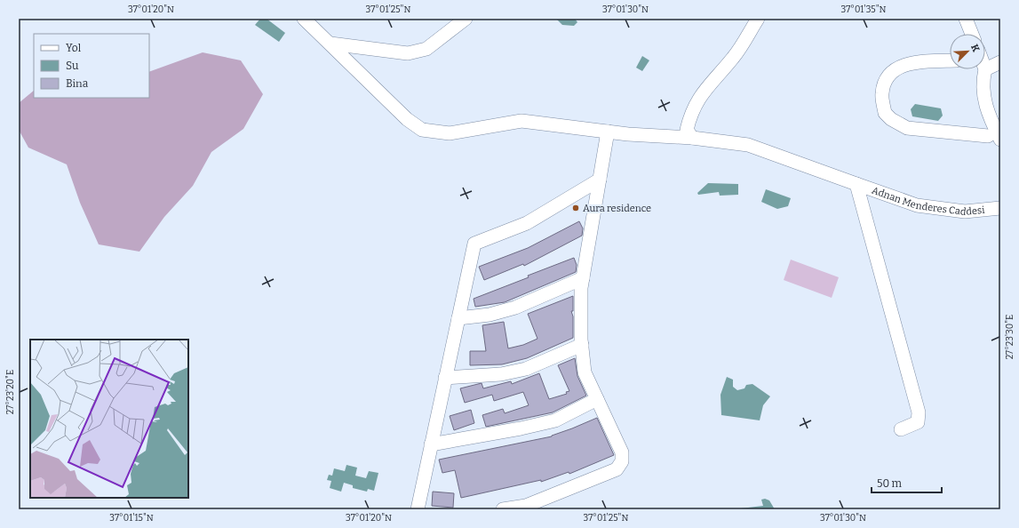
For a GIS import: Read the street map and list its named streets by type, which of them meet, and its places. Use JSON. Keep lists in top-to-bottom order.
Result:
{
  "streets": {
    "street": ["Adnan Menderes Caddesi"]
  },
  "places": ["Aura residence"],
  "legend": ["Yol", "Su", "Bina"],
  "scale_bar": "50 m",
  "north": "top right",
  "coordinates": [
    "37°01'20\"N",
    "37°01'25\"N",
    "37°01'30\"N",
    "37°01'35\"N",
    "27°23'30\"E",
    "27°23'20\"E",
    "37°01'15\"N"
  ]
}
